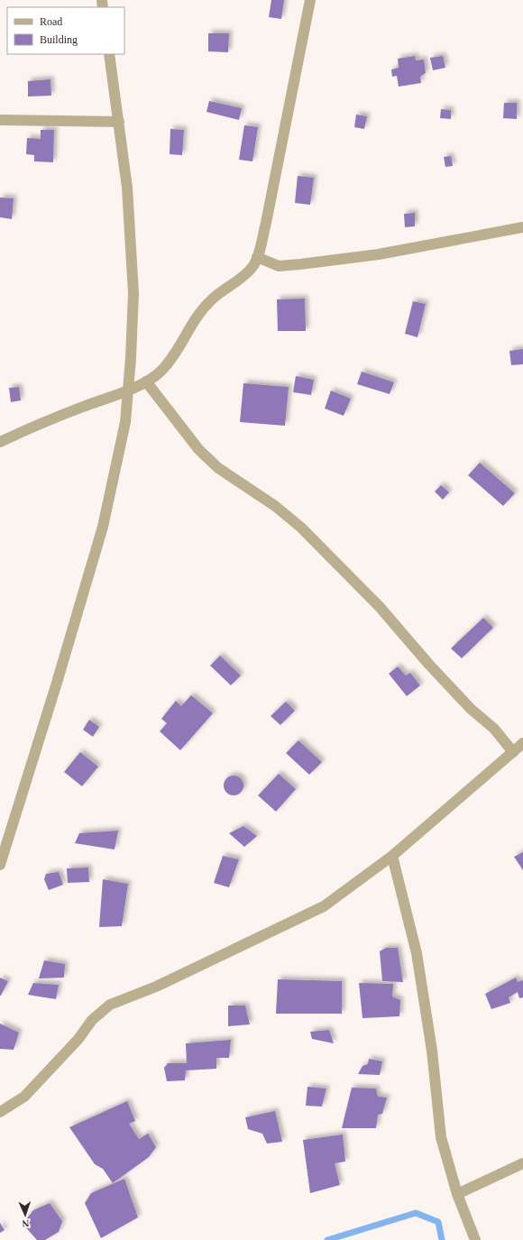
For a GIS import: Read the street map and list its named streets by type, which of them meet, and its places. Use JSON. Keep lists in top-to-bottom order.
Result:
{
  "legend": ["Road", "Building"],
  "north": "bottom"
}
